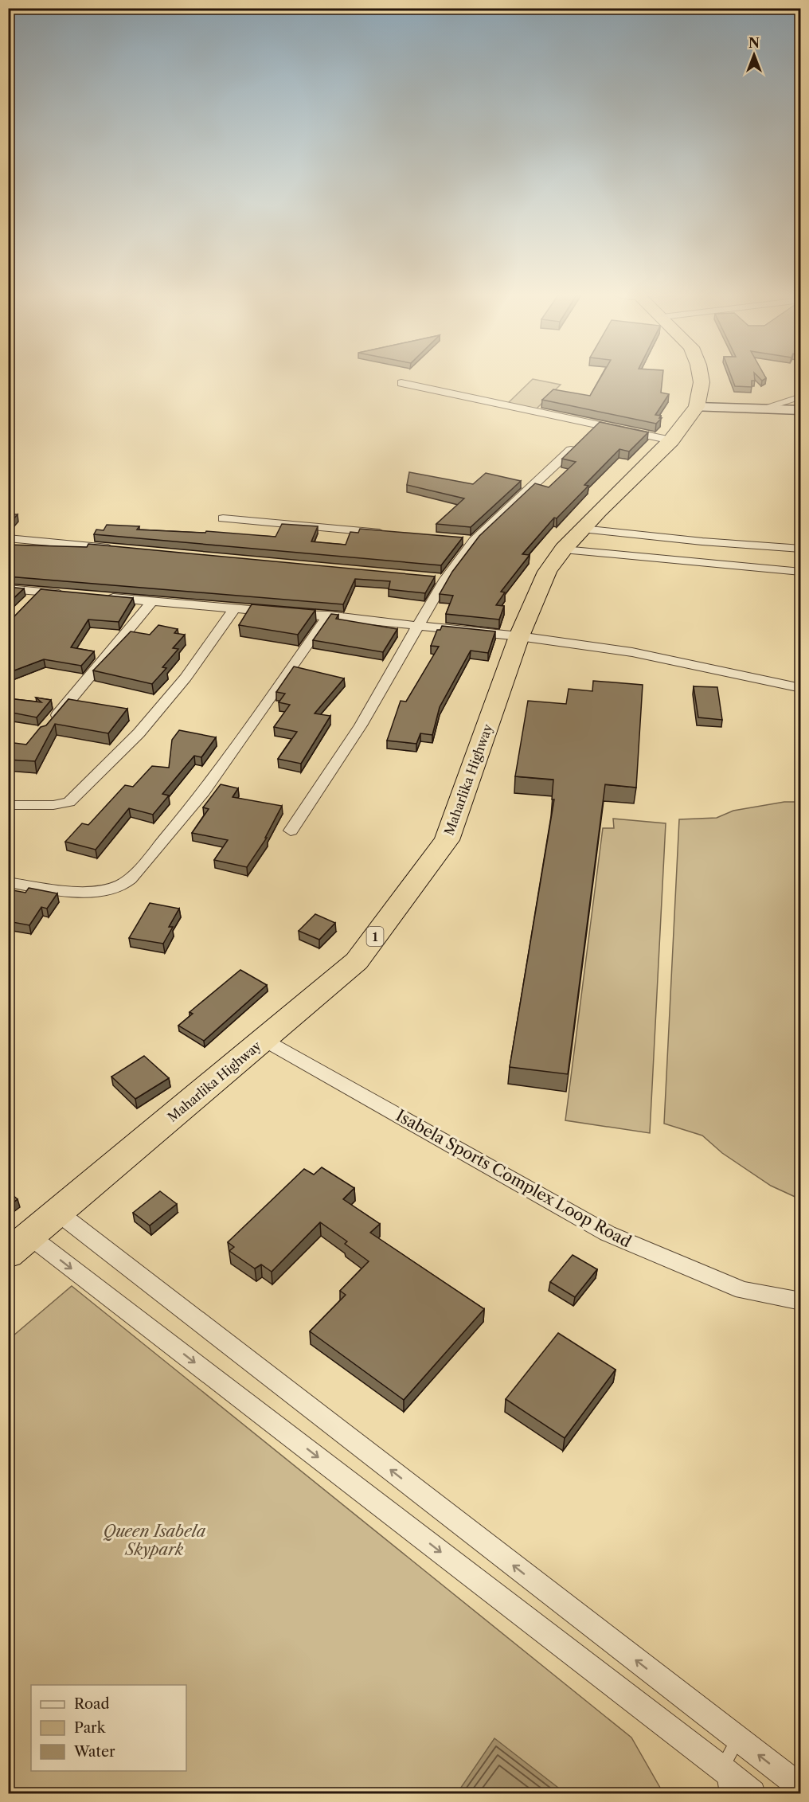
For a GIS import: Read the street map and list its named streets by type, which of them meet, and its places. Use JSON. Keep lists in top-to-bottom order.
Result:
{
  "streets": {
    "highway": ["Maharlika Highway", "1"],
    "street": ["Isabela Sports Complex Loop Road"]
  },
  "crossings": [
    ["Maharlika Highway", "Isabela Sports Complex Loop Road"]
  ],
  "parks": ["Queen Isabela Skypark"],
  "legend": ["Road", "Park", "Water"],
  "north": "top"
}
